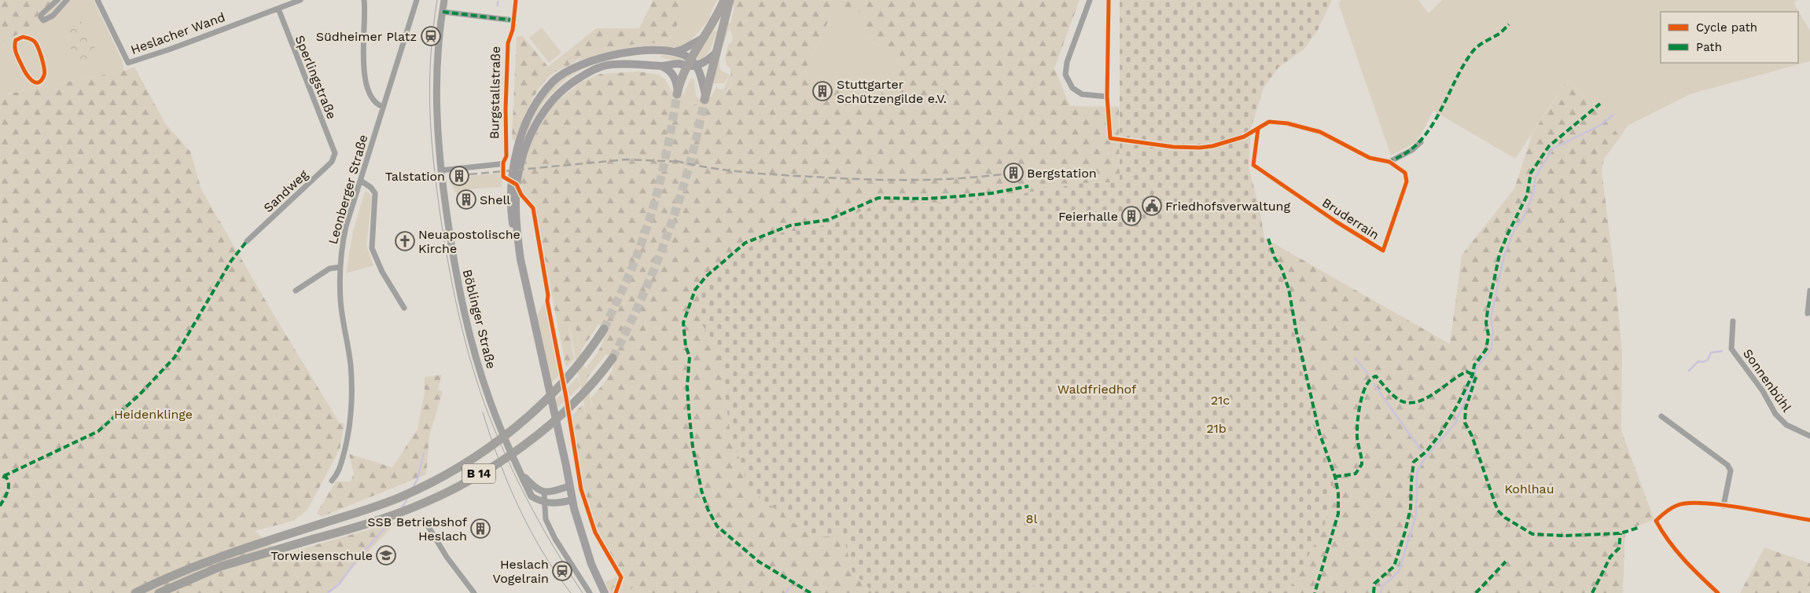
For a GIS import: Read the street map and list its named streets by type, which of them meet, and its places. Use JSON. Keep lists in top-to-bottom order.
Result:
{
  "streets": {
    "highway": ["B 14"],
    "main road": ["Burgstallstraße"],
    "street": [
      "Heslacher Wand",
      "Sperlingstraße",
      "Leonberger Straße",
      "Sandweg",
      "Bruderrain",
      "Böblinger Straße",
      "Sonnenbühl"
    ]
  },
  "crossings": [
    ["Heslacher Wand", "Sperlingstraße"],
    ["Sperlingstraße", "Sandweg"],
    ["Burgstallstraße", "Böblinger Straße"]
  ],
  "parks": [
    "Waldfriedhof",
    "21c",
    "Heidenklinge",
    "21b",
    "Kohlhau",
    "8l"
  ],
  "places": {
    "station": ["Südheimer Platz", "Heslach Vogelrain"],
    "building": [
      "Stuttgarter Schützengilde e.V.",
      "Bergstation",
      "Talstation",
      "Shell",
      "Feierhalle",
      "SSB Betriebshof Heslach"
    ],
    "public building": ["Friedhofsverwaltung"],
    "church": ["Neuapostolische Kirche"],
    "school or university": ["Torwiesenschule"]
  },
  "legend": ["Cycle path", "Path"]
}
